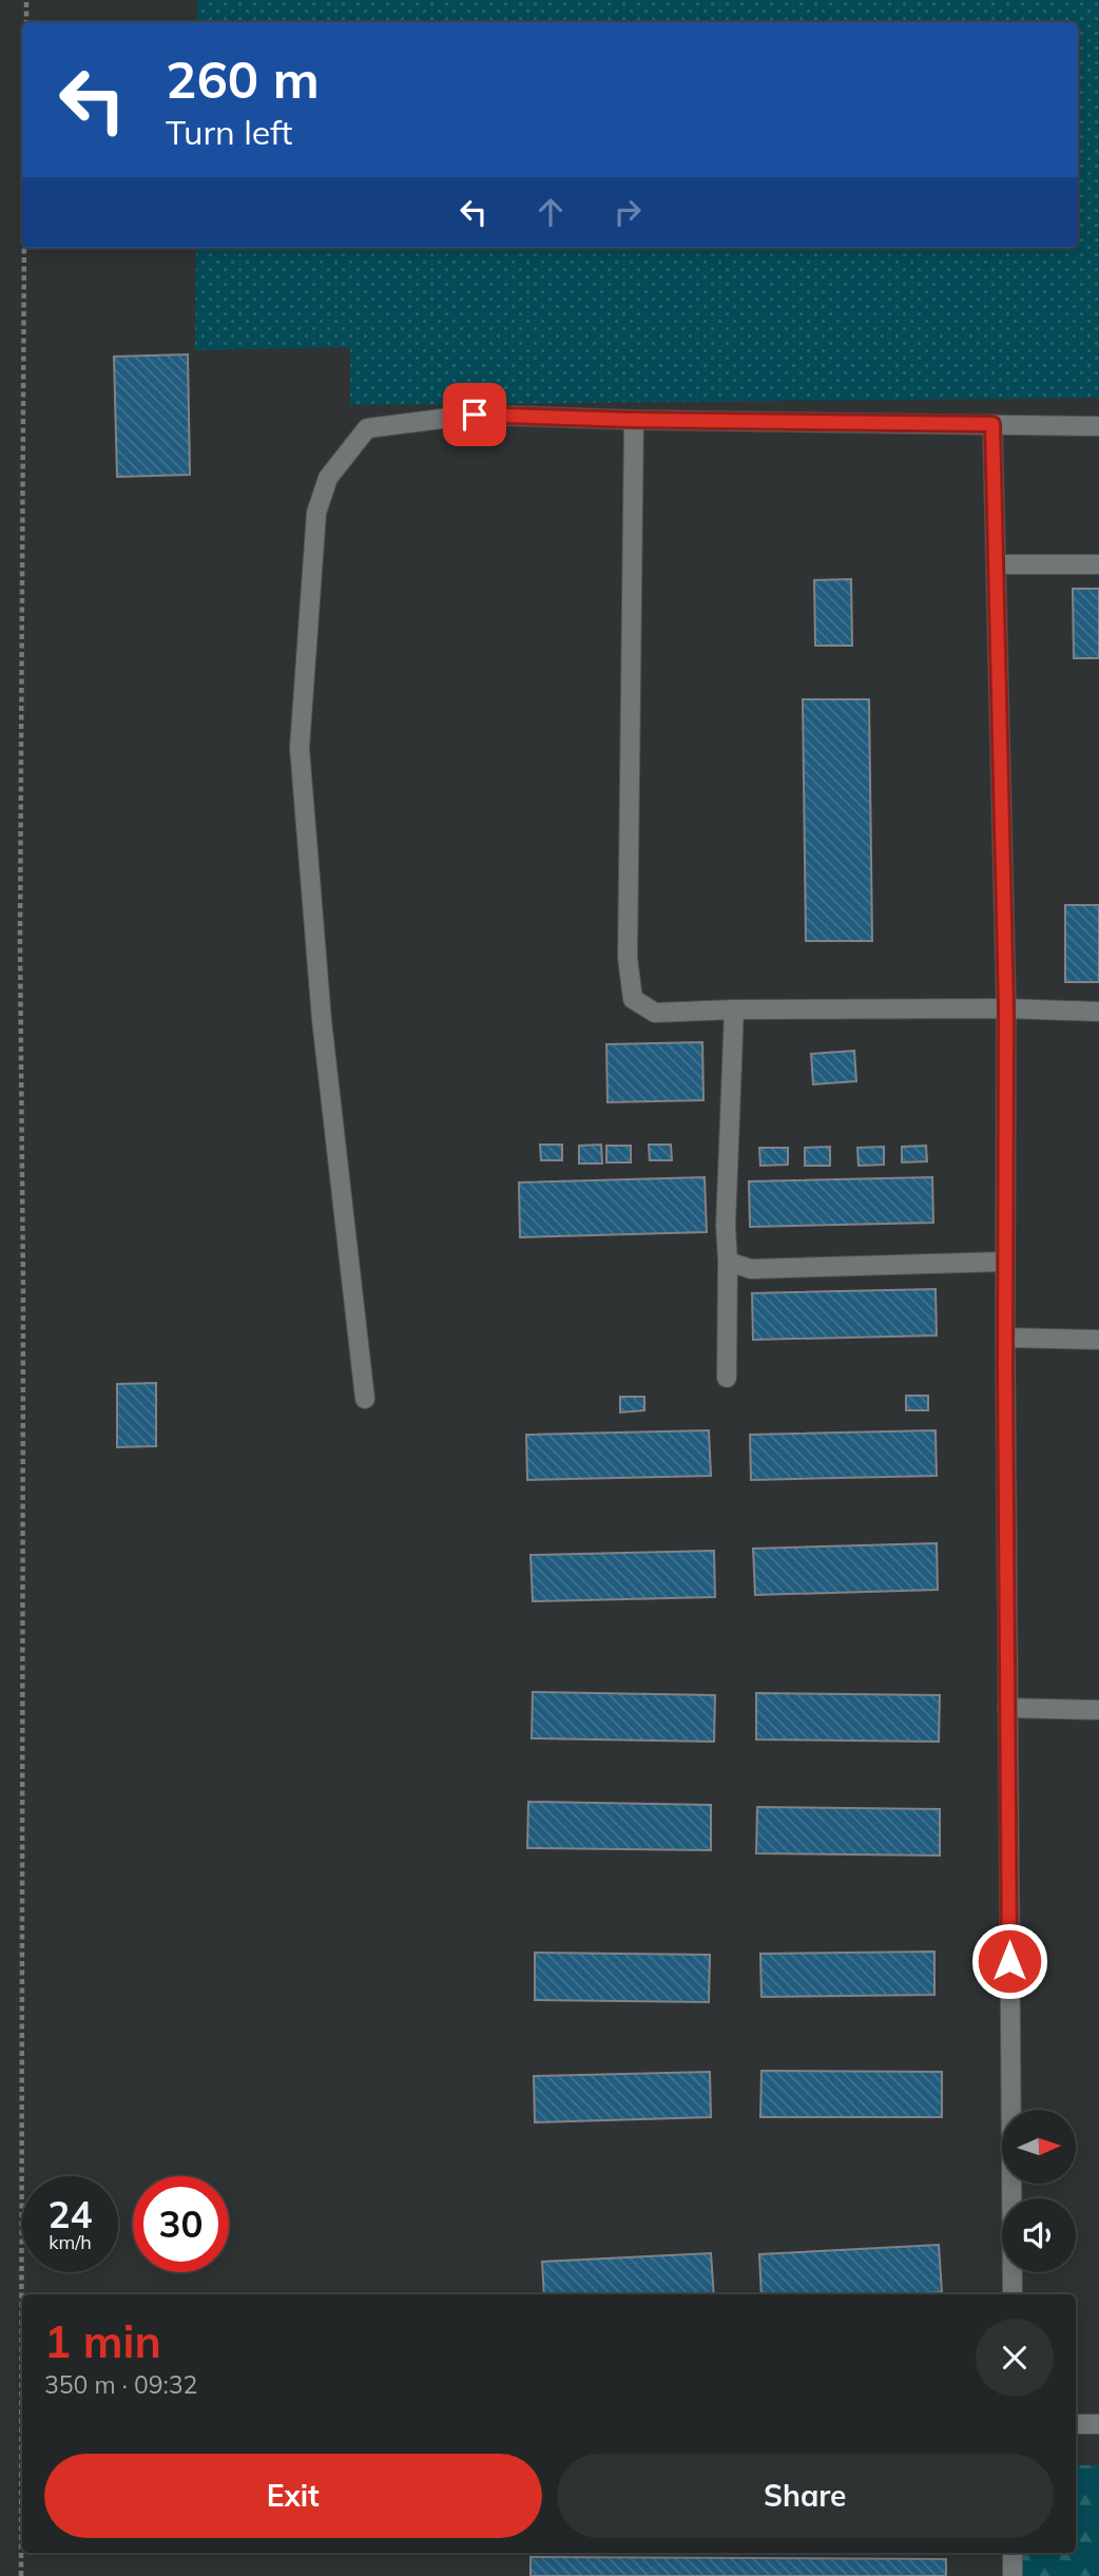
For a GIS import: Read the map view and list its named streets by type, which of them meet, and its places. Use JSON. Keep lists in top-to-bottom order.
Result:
{
  "north": "right",
  "page": {
    "turn": ["260 m", "Turn left"],
    "speed": "24 km/h",
    "limit": "30",
    "heading": ["1 min", "350 m · 09:32"],
    "buttons": ["Exit", "Share"]
  }
}
